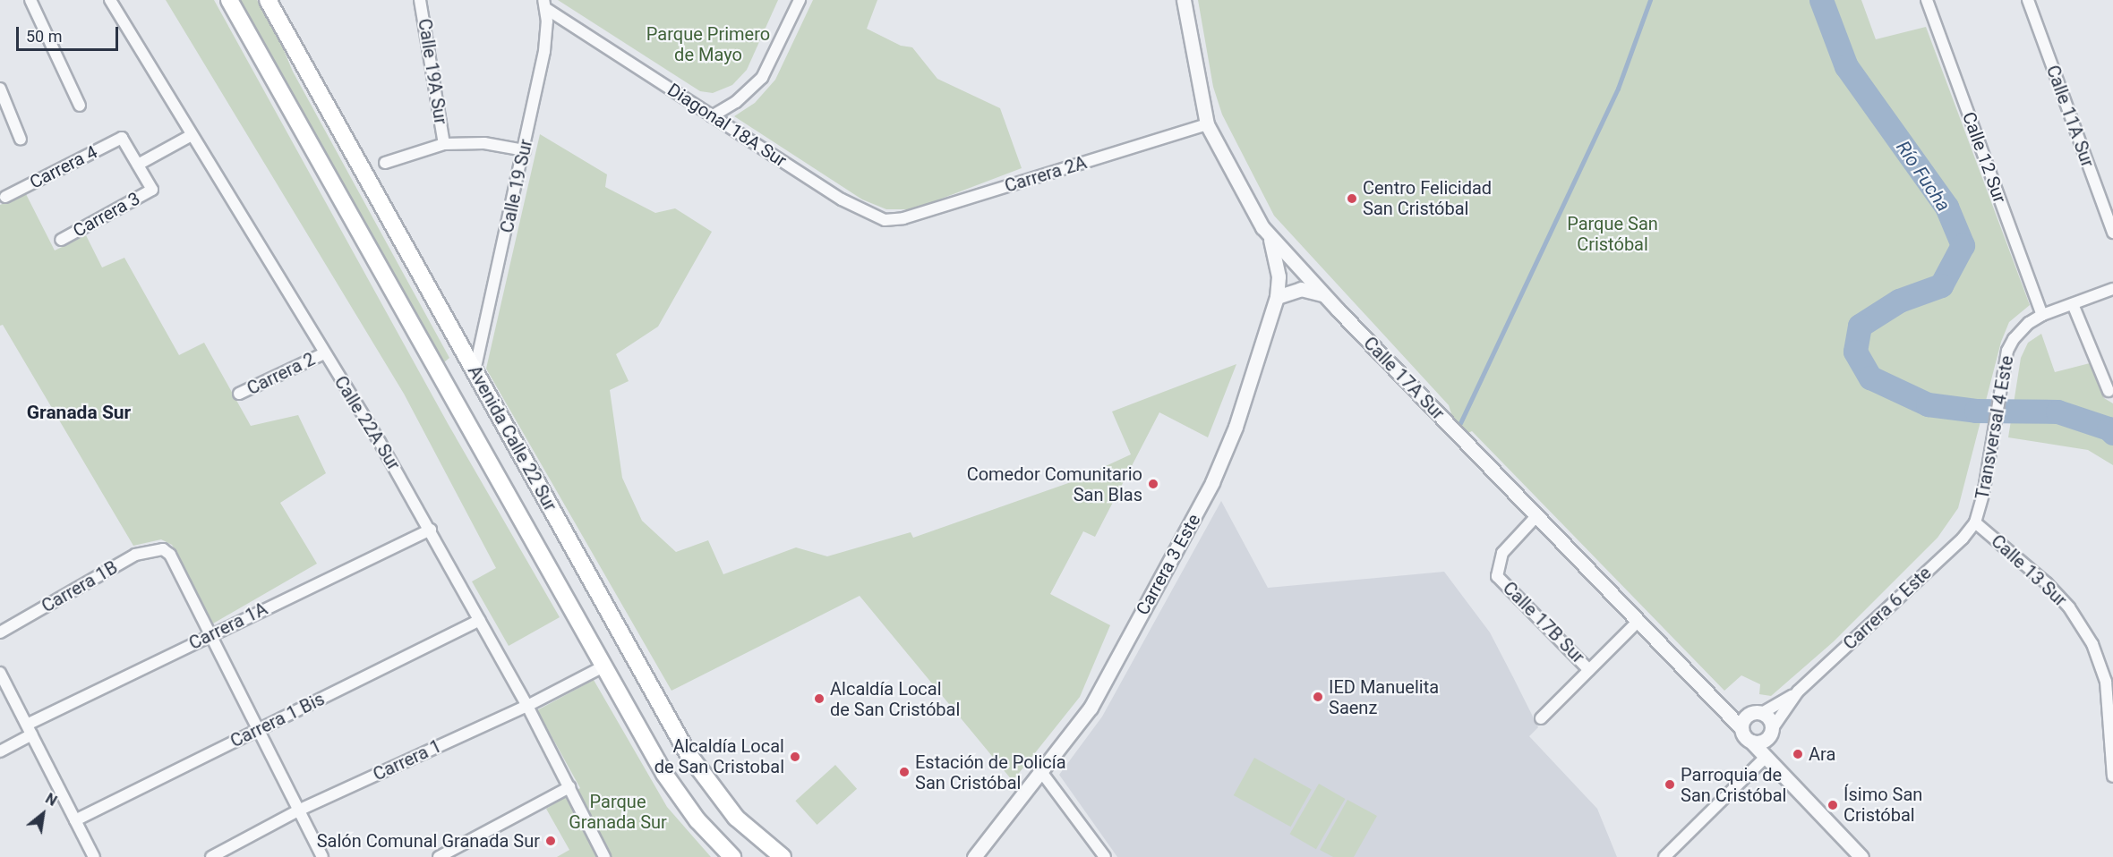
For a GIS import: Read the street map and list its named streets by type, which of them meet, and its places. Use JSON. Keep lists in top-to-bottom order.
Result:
{
  "streets": {
    "main road": ["Avenida Calle 22 Sur"],
    "street": [
      "Calle 19A Sur",
      "Calle 11A Sur",
      "Diagonal 18A Sur",
      "Calle 12 Sur",
      "Carrera 4",
      "Carrera 2A",
      "Calle 19 Sur",
      "Carrera 3",
      "Carrera 2",
      "Calle 17A Sur",
      "Calle 22A Sur",
      "Transversal 4 Este",
      "Carrera 3 Este",
      "Calle 13 Sur",
      "Carrera 1B",
      "Carrera 6 Este",
      "Calle 17B Sur",
      "Carrera 1A",
      "Carrera 1 Bis",
      "Carrera 1"
    ]
  },
  "crossings": [
    ["Diagonal 18A Sur", "Carrera 2A"],
    ["Diagonal 18A Sur", "Calle 19 Sur"],
    ["Calle 12 Sur", "Transversal 4 Este"],
    ["Carrera 4", "Carrera 3"],
    ["Carrera 2A", "Calle 17A Sur"],
    ["Calle 19 Sur", "Avenida Calle 22 Sur"],
    ["Carrera 2", "Calle 22A Sur"],
    ["Calle 17A Sur", "Carrera 3 Este"],
    ["Calle 17A Sur", "Carrera 6 Este"],
    ["Calle 17A Sur", "Calle 17B Sur"],
    ["Calle 22A Sur", "Carrera 1A"],
    ["Calle 22A Sur", "Carrera 1 Bis"],
    ["Calle 22A Sur", "Carrera 1"],
    ["Transversal 4 Este", "Calle 13 Sur"],
    ["Transversal 4 Este", "Carrera 6 Este"],
    ["Avenida Calle 22 Sur", "Carrera 1"],
    ["Calle 13 Sur", "Carrera 6 Este"],
    ["Carrera 1B", "Carrera 1A"]
  ],
  "districts": ["Granada Sur"],
  "water": ["Río Fucha"],
  "parks": ["Parque Primero de Mayo", "Parque San Cristóbal", "Parque Granada Sur"],
  "places": [
    "Centro Felicidad San Cristóbal",
    "Comedor Comunitario San Blas",
    "IED Manuelita Saenz",
    "Alcaldía Local de San Cristóbal",
    "Ara",
    "Alcaldía Local de San Cristobal",
    "Estación de Policía San Cristóbal",
    "Parroquia de San Cristóbal",
    "Ísimo San Cristóbal",
    "Salón Comunal Granada Sur"
  ],
  "scale_bar": "50 m",
  "north": "top right"
}
